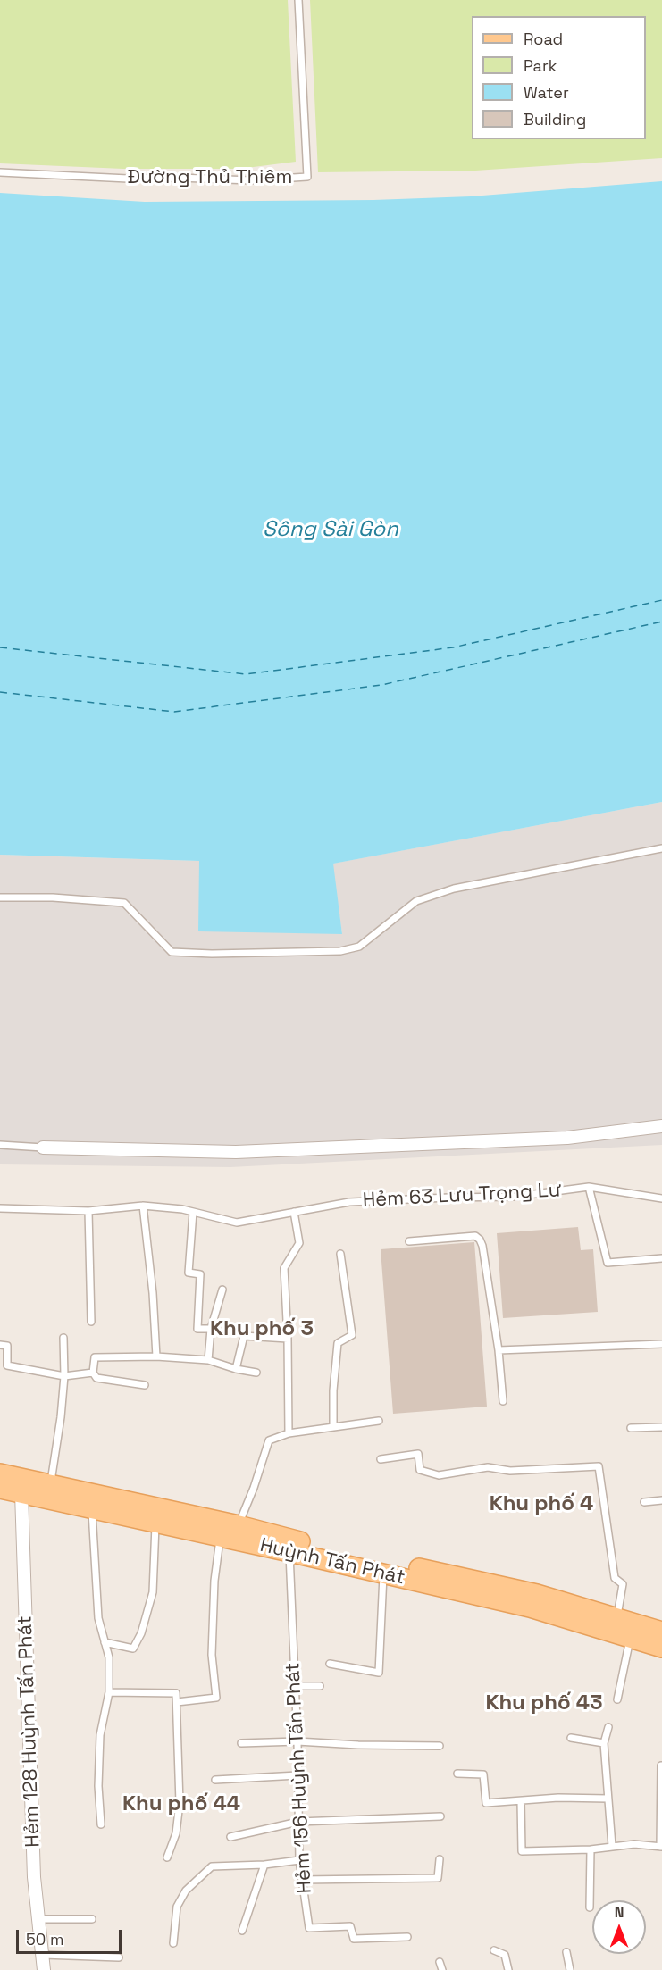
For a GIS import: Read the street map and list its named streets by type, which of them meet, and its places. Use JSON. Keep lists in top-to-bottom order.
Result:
{
  "streets": {
    "main road": ["Huỳnh Tấn Phát"],
    "street": ["Hẻm 128 Huỳnh Tấn Phát"],
    "lane": ["Đường Thủ Thiêm", "Hẻm 63 Lưu Trọng Lư", "Hẻm 156 Huỳnh Tấn Phát"]
  },
  "crossings": [
    ["Huỳnh Tấn Phát", "Hẻm 128 Huỳnh Tấn Phát"],
    ["Huỳnh Tấn Phát", "Hẻm 156 Huỳnh Tấn Phát"]
  ],
  "districts": [
    "Khu phố 3",
    "Khu phố 4",
    "Khu phố 43",
    "Khu phố 44"
  ],
  "water": ["Sông Sài Gòn"],
  "legend": [
    "Road",
    "Park",
    "Water",
    "Building"
  ],
  "scale_bar": "50 m",
  "north": "top"
}
